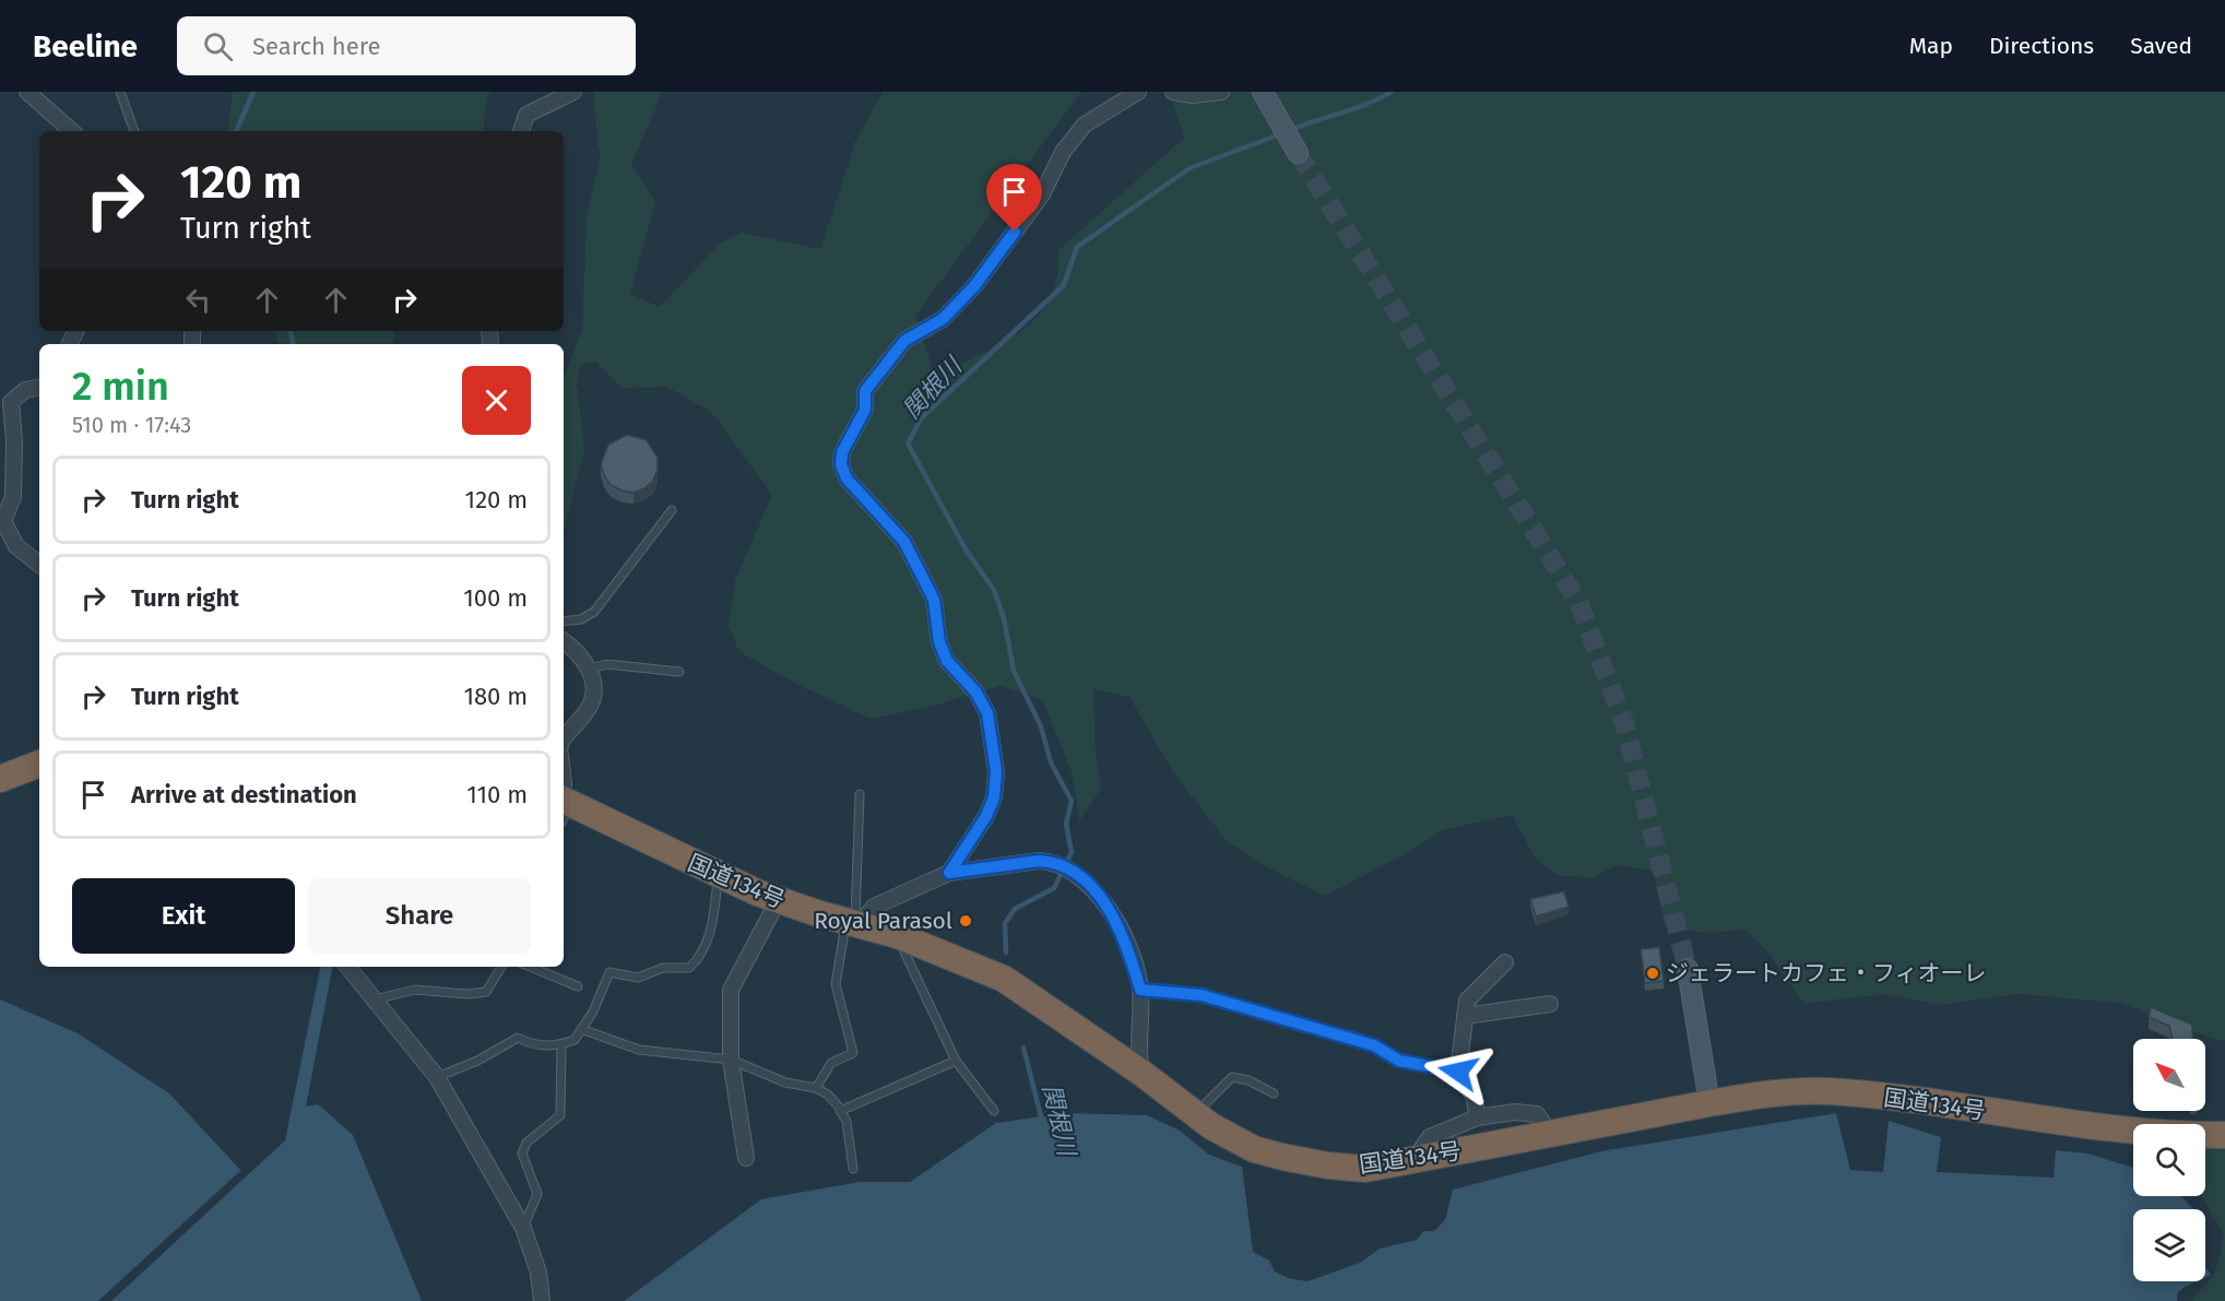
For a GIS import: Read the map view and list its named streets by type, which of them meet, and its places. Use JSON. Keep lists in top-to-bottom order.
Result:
{
  "streets": {
    "highway": ["国道134号"]
  },
  "water": ["関根川"],
  "places": ["Royal Parasol", "ジェラートカフェ・フィオーレ"],
  "north": "top left",
  "page": {
    "header": "Beeline",
    "search": "Search here",
    "nav": ["Map", "Directions", "Saved"],
    "turn": ["120 m", "Turn right"],
    "heading": ["2 min", "510 m · 17:43"],
    "list": [
      {
        "name": "Turn right",
        "value": "120 m"
      },
      {
        "name": "Turn right",
        "value": "100 m"
      },
      {
        "name": "Turn right",
        "value": "180 m"
      },
      {
        "name": "Arrive at destination",
        "value": "110 m"
      }
    ],
    "buttons": ["Exit", "Share"]
  }
}
